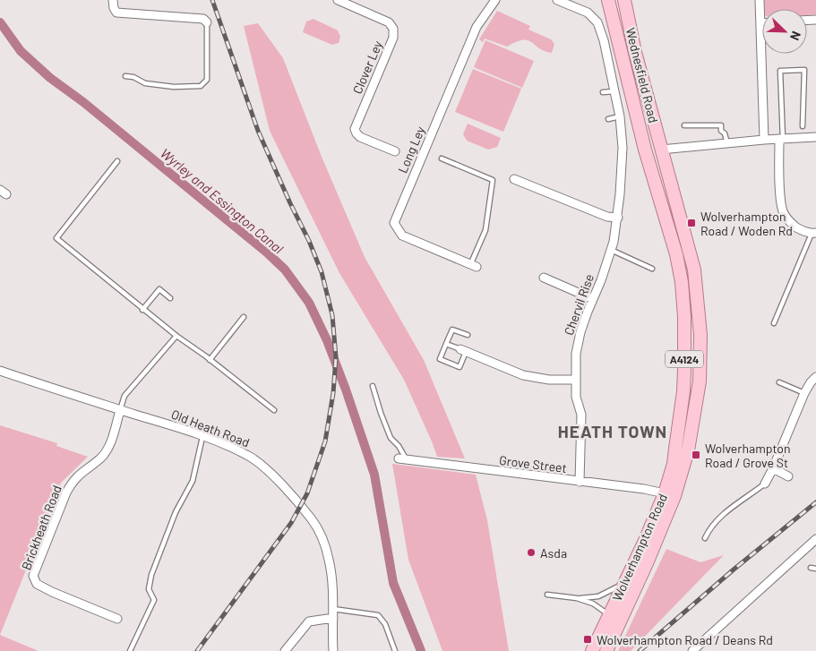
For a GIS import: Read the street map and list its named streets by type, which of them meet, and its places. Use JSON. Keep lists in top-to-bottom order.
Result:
{
  "streets": {
    "main road": ["Wednesfield Road", "A4124", "Wolverhampton Road"],
    "street": [
      "Clover Ley",
      "Long Ley",
      "Chervil Rise",
      "Old Heath Road",
      "Grove Street",
      "Brickheath Road"
    ]
  },
  "crossings": [
    ["Wednesfield Road", "Wolverhampton Road"],
    ["Chervil Rise", "Grove Street"],
    ["Old Heath Road", "Brickheath Road"],
    ["Grove Street", "Wolverhampton Road"]
  ],
  "districts": ["HEATH TOWN"],
  "water": ["Wyrley and Essington Canal"],
  "places": {
    "transit": ["Wolverhampton Road / Woden Rd", "Wolverhampton Road / Grove St", "Wolverhampton Road / Deans Rd"],
    "other": ["Asda"]
  },
  "north": "bottom right"
}
